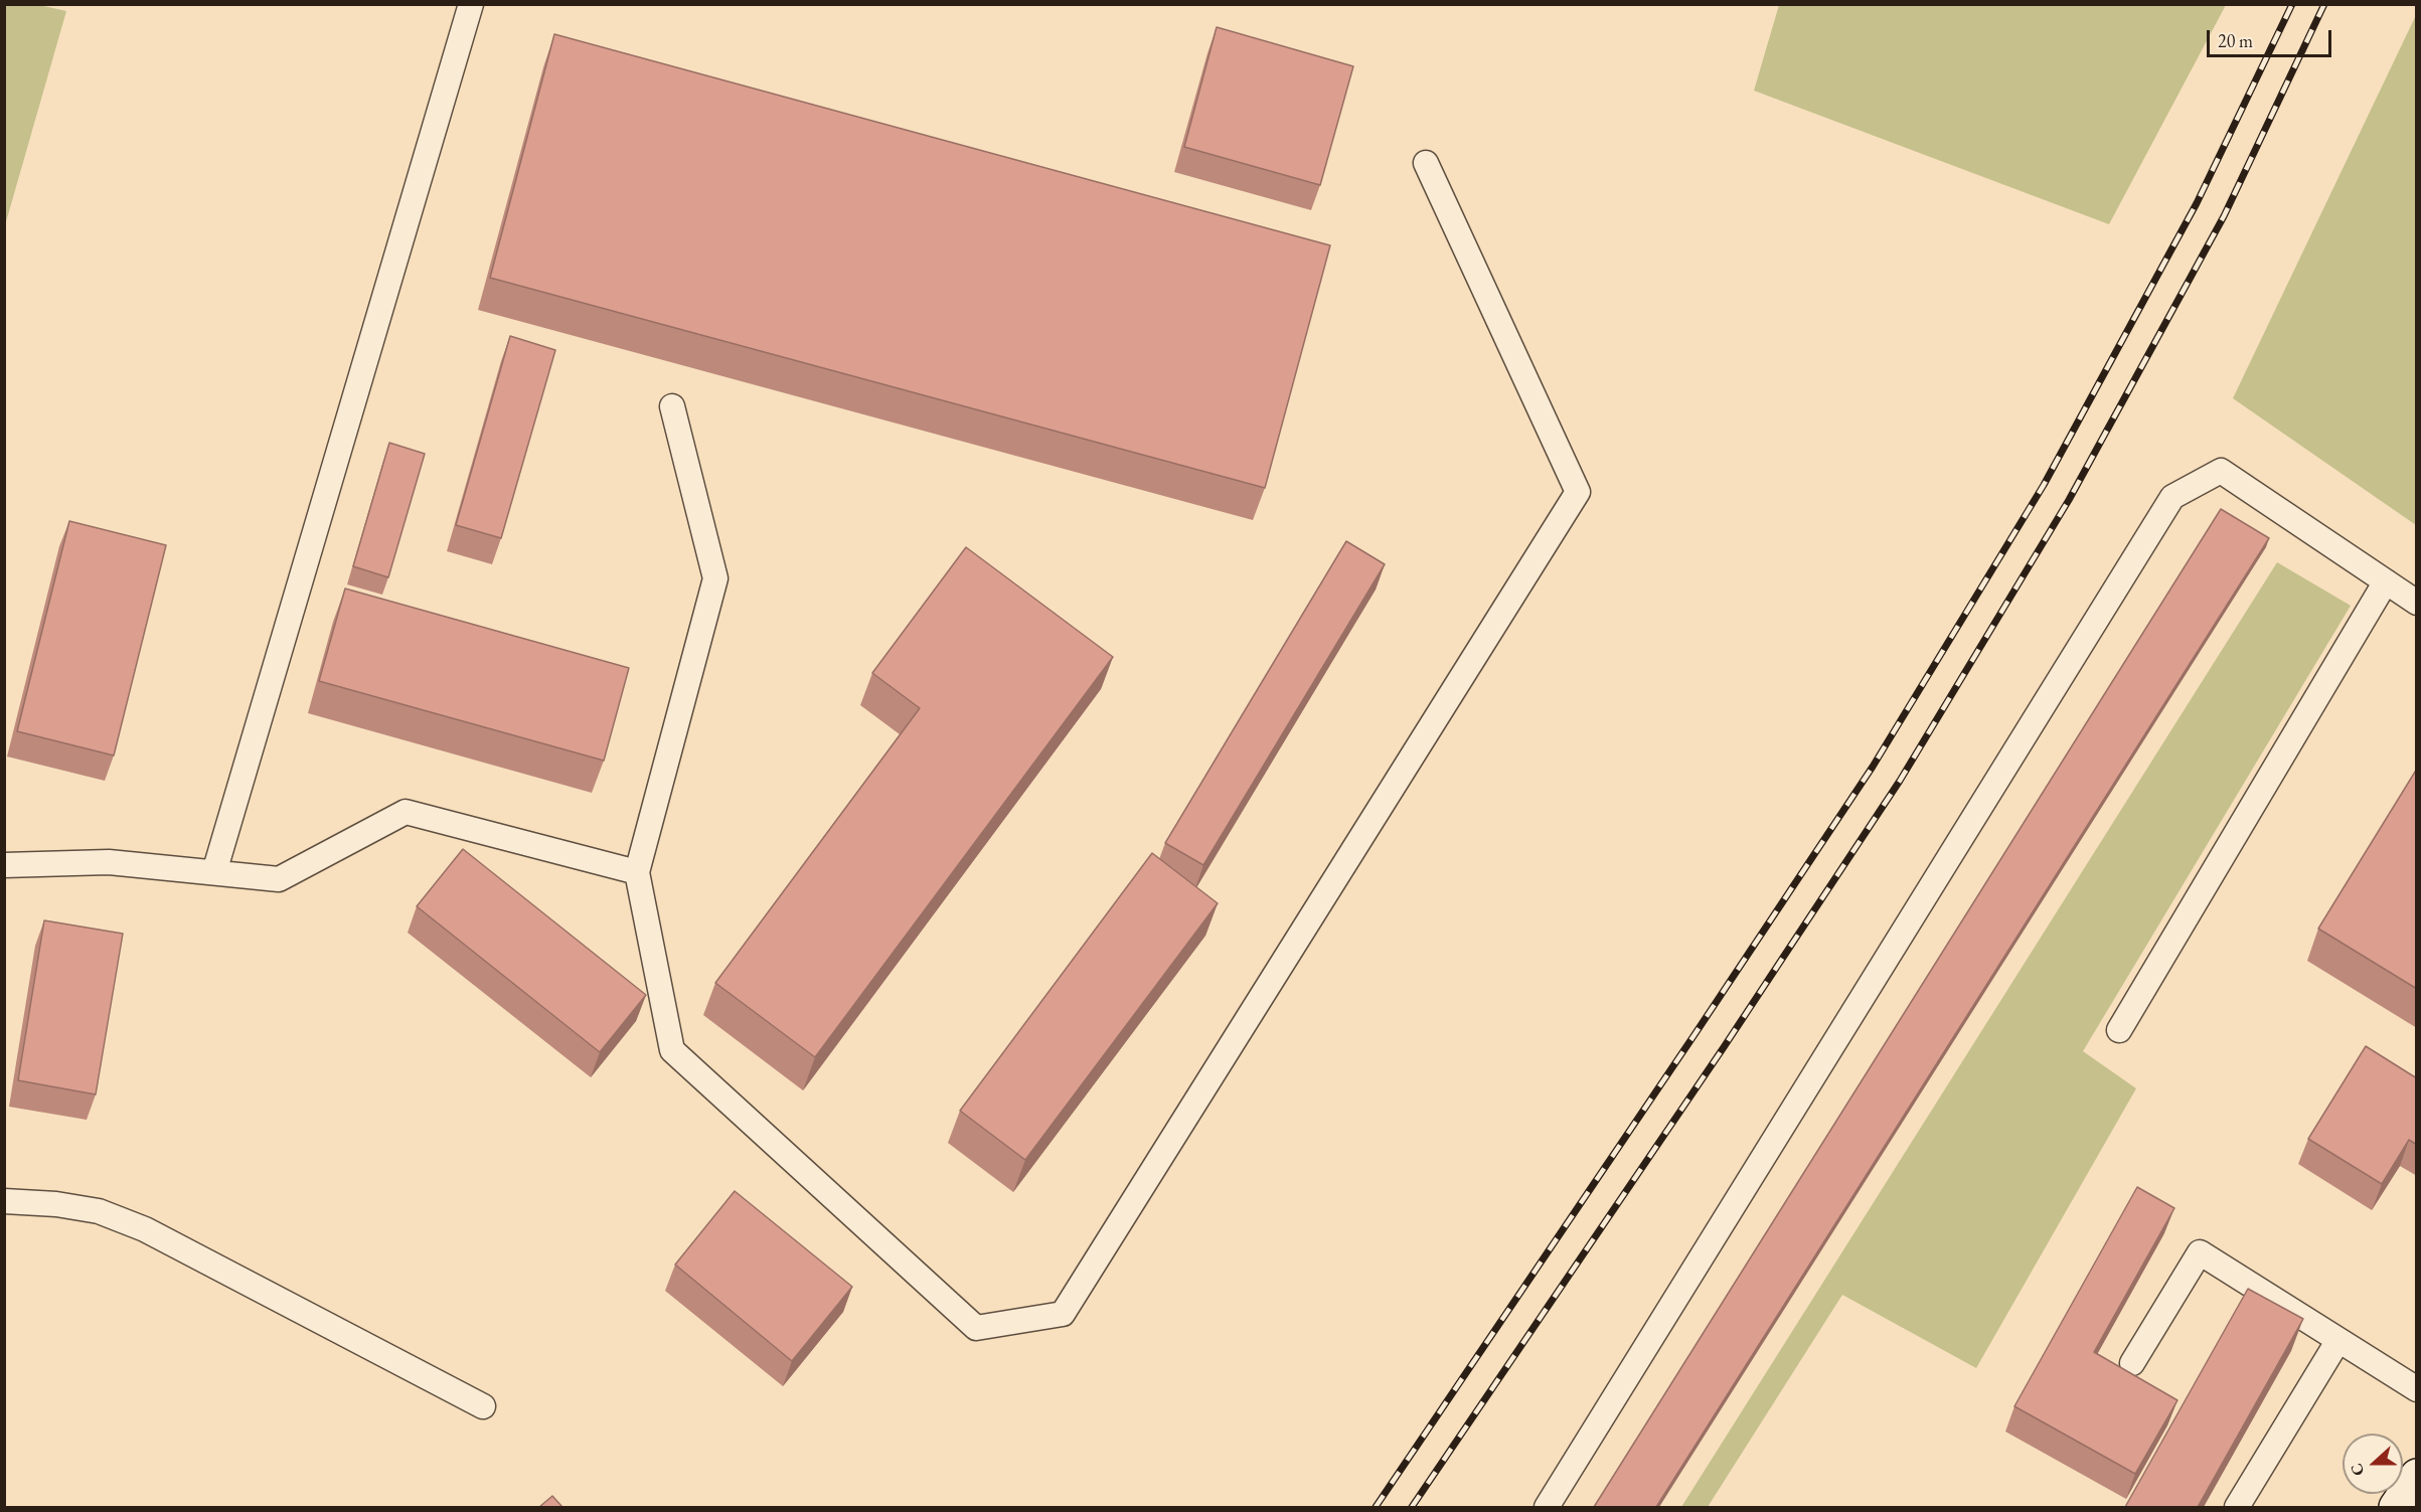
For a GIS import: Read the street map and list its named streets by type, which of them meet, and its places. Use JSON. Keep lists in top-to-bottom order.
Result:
{
  "scale_bar": "20 m",
  "north": "left"
}
